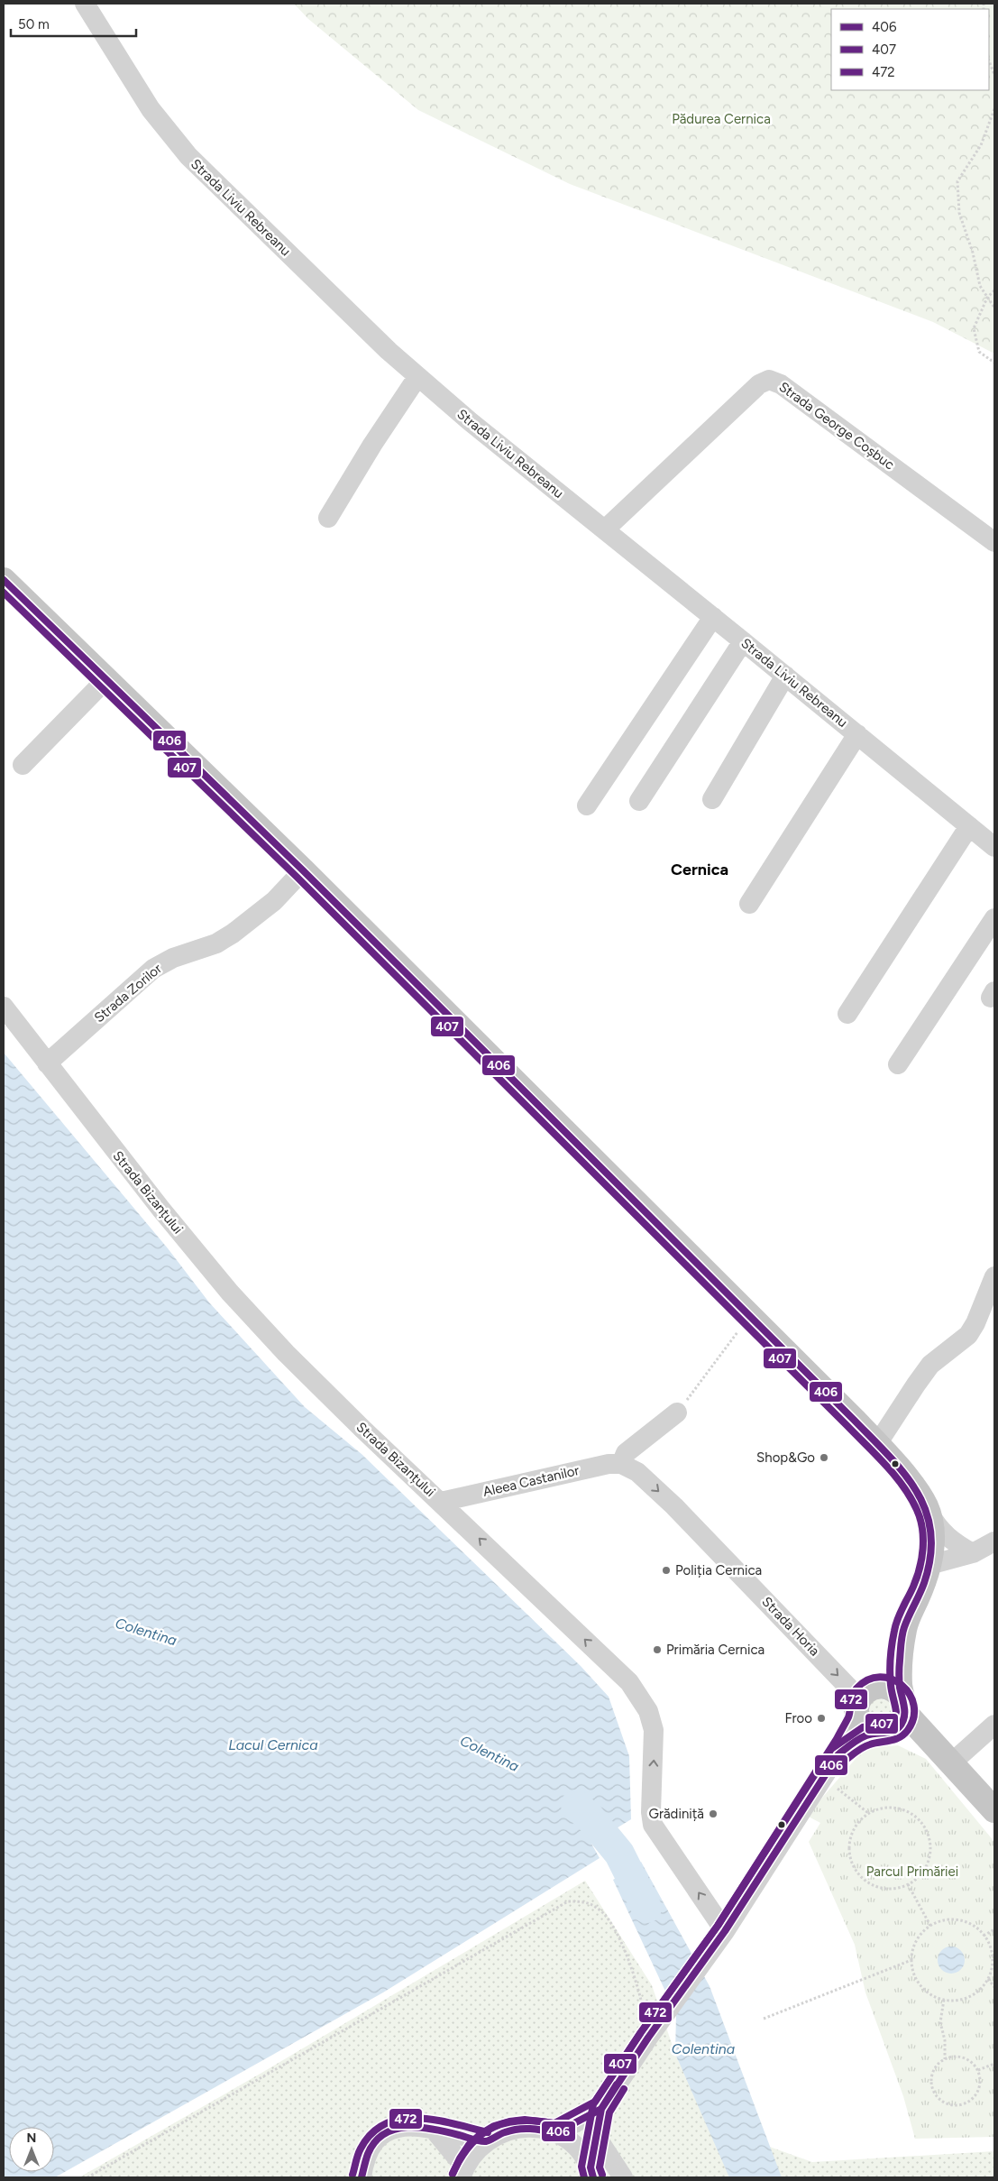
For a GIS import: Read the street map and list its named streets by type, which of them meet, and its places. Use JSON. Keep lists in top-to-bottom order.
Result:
{
  "streets": {
    "street": [
      "Strada Liviu Rebreanu",
      "Strada George Coșbuc",
      "Strada Zorilor",
      "Strada Bizanțului",
      "Aleea Castanilor",
      "Strada Horia"
    ]
  },
  "crossings": [
    ["Strada Liviu Rebreanu", "Strada George Coșbuc"],
    ["Strada Zorilor", "Strada Bizanțului"],
    ["Strada Bizanțului", "Aleea Castanilor"],
    ["Aleea Castanilor", "Strada Horia"]
  ],
  "one_way": ["Strada Bizanțului", "Strada Horia"],
  "districts": ["Cernica"],
  "water": ["Colentina", "Lacul Cernica"],
  "parks": ["Pădurea Cernica", "Parcul Primăriei"],
  "places": [
    "Shop&Go",
    "Poliția Cernica",
    "Primăria Cernica",
    "Froo",
    "Grădiniță"
  ],
  "lines": ["transit line 406", "transit line 407", "transit line 472"],
  "legend": ["406", "407", "472"],
  "scale_bar": "50 m",
  "north": "top"
}
